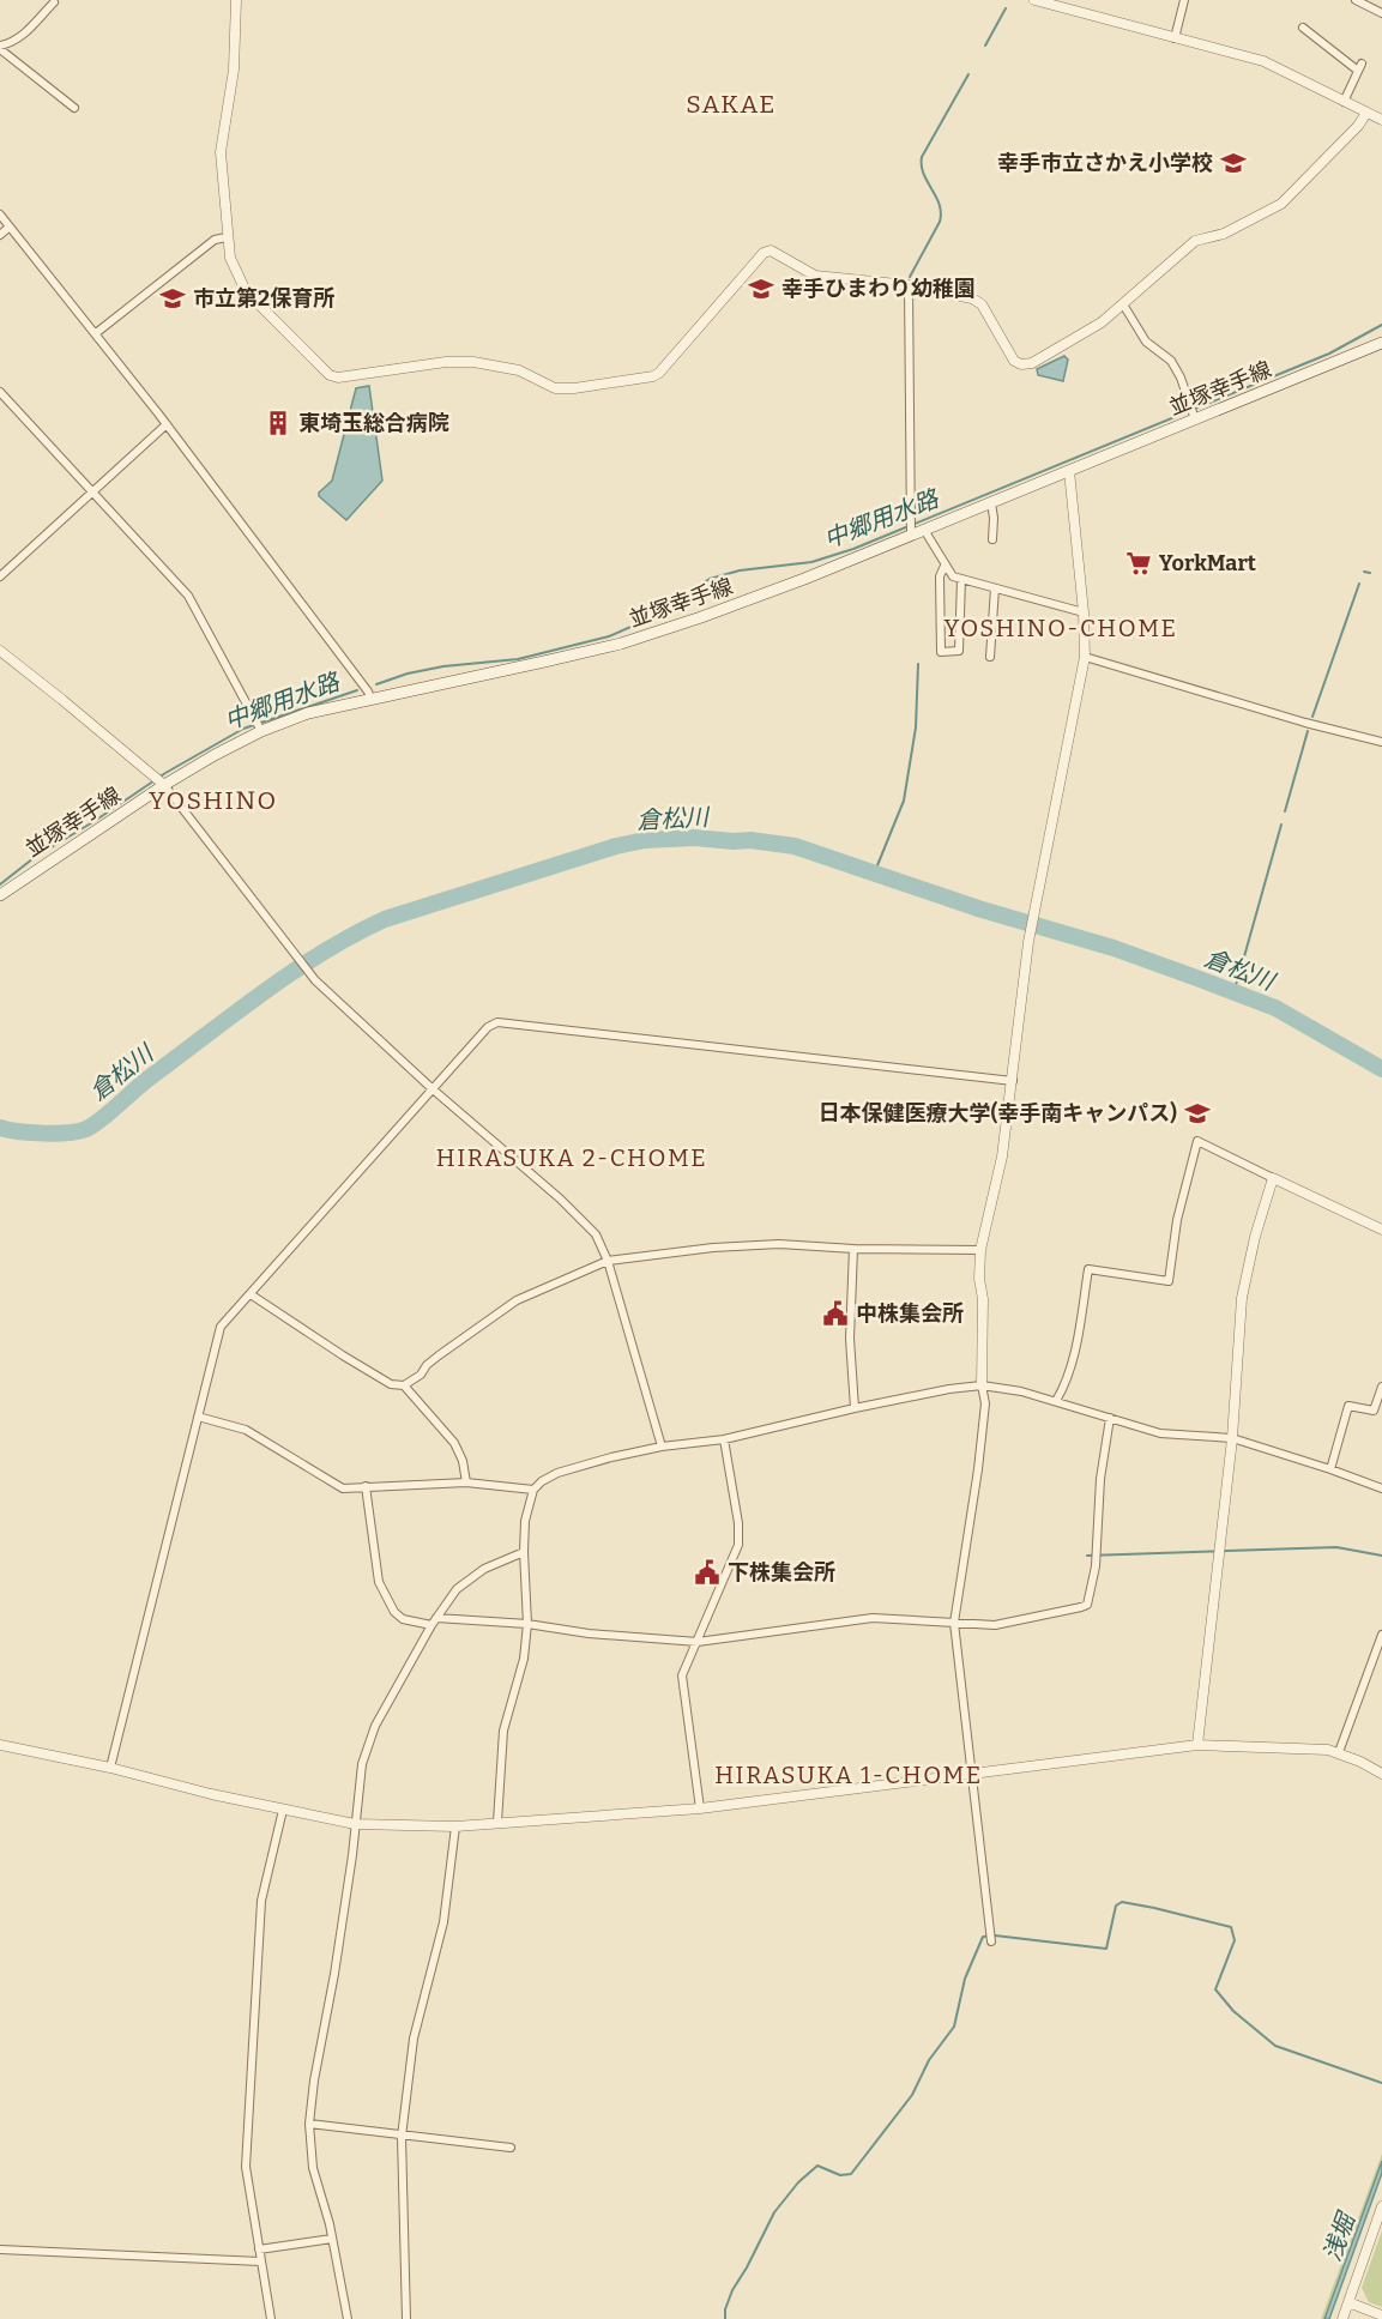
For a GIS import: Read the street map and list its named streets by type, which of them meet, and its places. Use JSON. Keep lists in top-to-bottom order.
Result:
{
  "streets": {
    "main road": ["並塚幸手線"]
  },
  "districts": [
    "SAKAE",
    "YOSHINO-CHOME",
    "YOSHINO",
    "HIRASUKA 2-CHOME",
    "HIRASUKA 1-CHOME"
  ],
  "water": ["中郷用水路", "倉松川", "浅堀"],
  "places": {
    "school or university": [
      "幸手市立さかえ小学校",
      "幸手ひまわり幼稚園",
      "市立第2保育所",
      "日本保健医療大学(幸手南キャンパス)"
    ],
    "building": ["東埼玉総合病院"],
    "supermarket": ["YorkMart"],
    "public building": ["中株集会所", "下株集会所"]
  }
}
